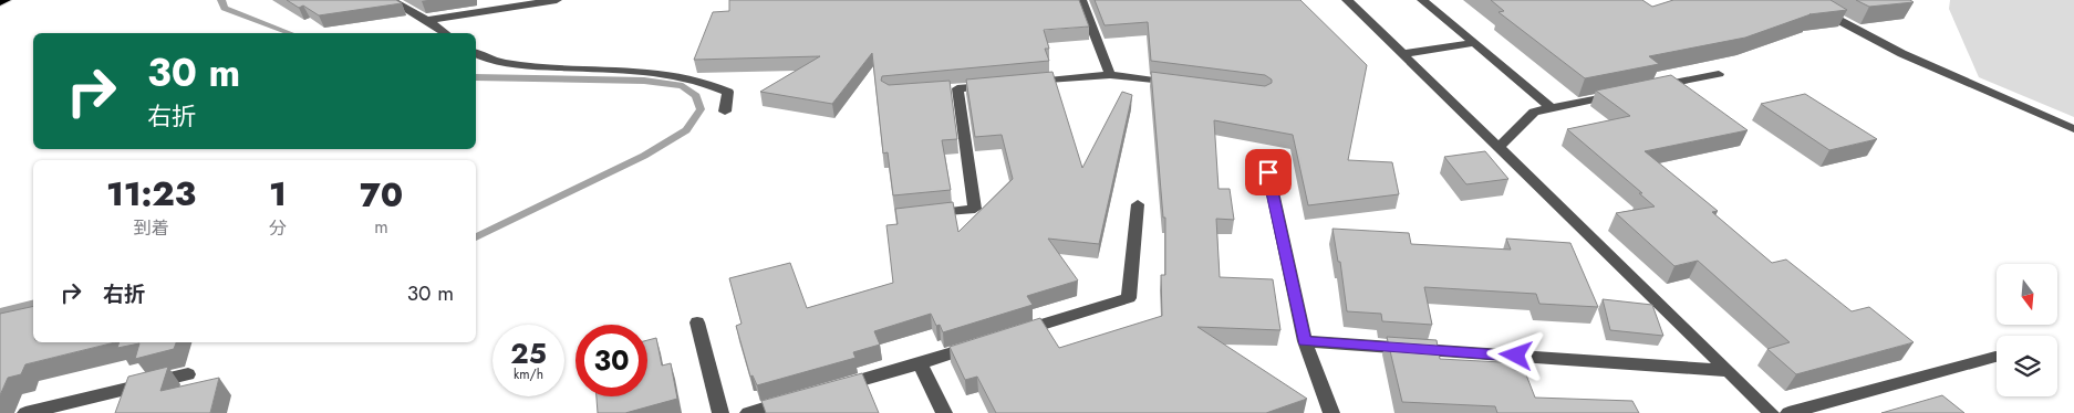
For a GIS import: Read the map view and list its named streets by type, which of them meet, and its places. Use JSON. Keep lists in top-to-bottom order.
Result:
{
  "north": "bottom",
  "page": {
    "turn": ["30 m", "右折"],
    "eta": [
      "11:23",
      "到着",
      "1",
      "分",
      "70",
      "m"
    ],
    "list": [
      {
        "name": "右折",
        "value": "30 m"
      }
    ],
    "speed": "25 km/h",
    "limit": "30"
  }
}
